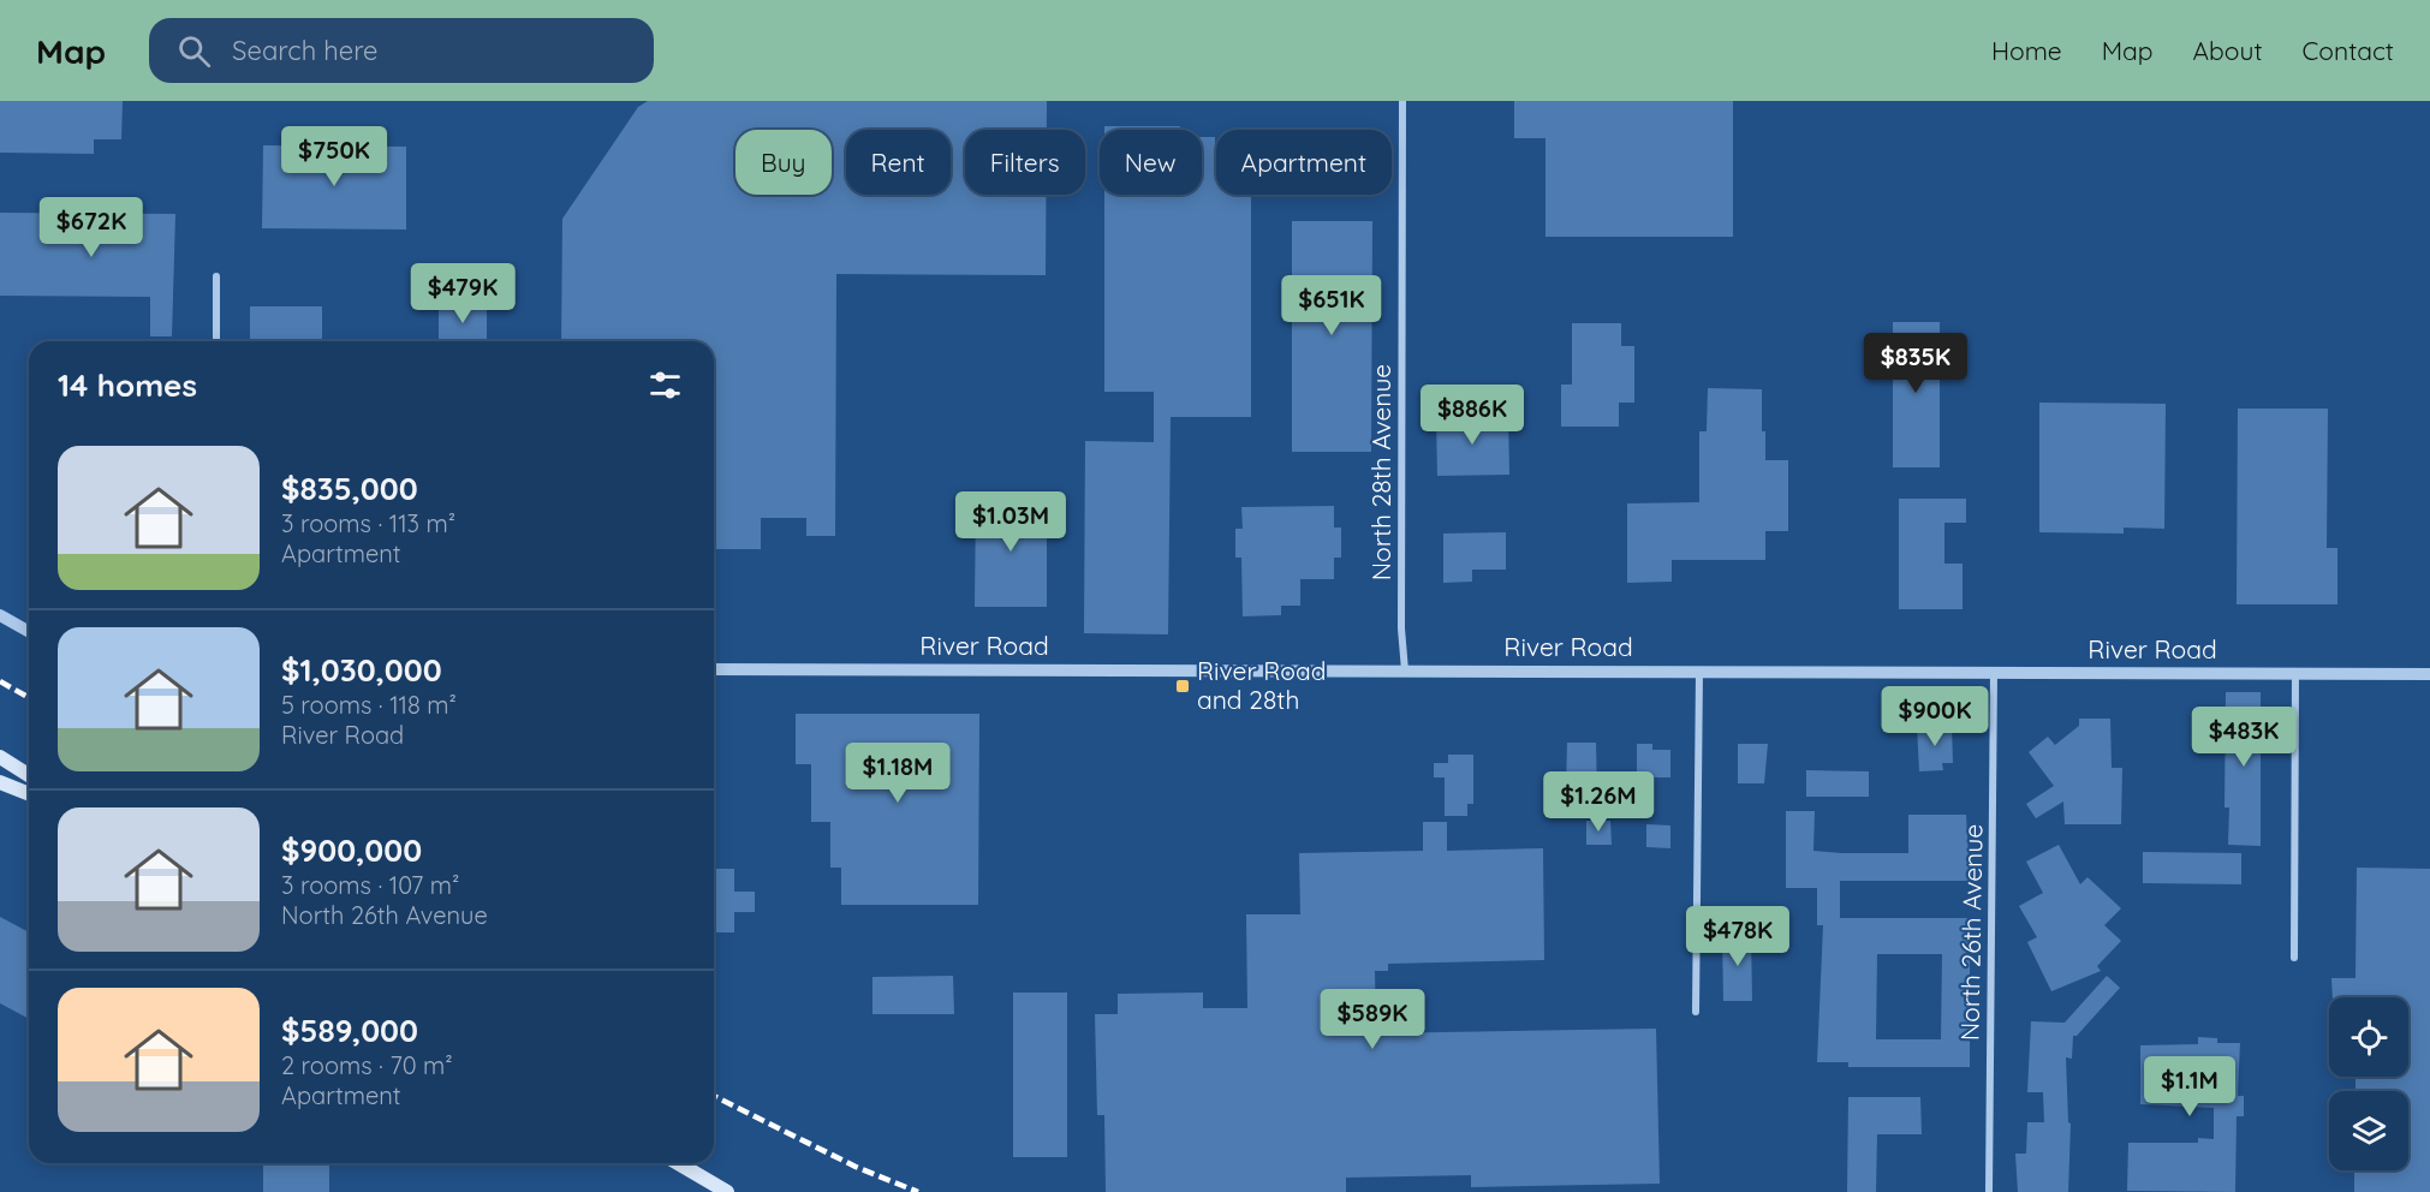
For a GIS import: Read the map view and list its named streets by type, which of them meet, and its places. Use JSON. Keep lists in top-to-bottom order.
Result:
{
  "streets": {
    "street": ["North 28th Avenue", "River Road", "North 26th Avenue"]
  },
  "crossings": [
    ["North 28th Avenue", "River Road"],
    ["River Road", "North 26th Avenue"]
  ],
  "places": {
    "transit": ["River Road and 28th"]
  },
  "page": {
    "header": "Map",
    "search": "Search here",
    "nav": [
      "Home",
      "Map",
      "About",
      "Contact"
    ],
    "price": [
      "$750K",
      "$672K",
      "$479K",
      "$651K",
      "$835K",
      "$886K",
      "$1.03M",
      "$900K",
      "$483K",
      "$1.18M",
      "$1.26M",
      "$478K",
      "$589K",
      "$1.1M"
    ],
    "chip": [
      "Buy",
      "Rent",
      "Filters",
      "New",
      "Apartment"
    ],
    "heading": "14 homes",
    "list": [
      {
        "name": "$835,000",
        "note": "3 rooms · 113 m² · Apartment"
      },
      {
        "name": "$1,030,000",
        "note": "5 rooms · 118 m² · River Road"
      },
      {
        "name": "$900,000",
        "note": "3 rooms · 107 m² · North 26th Avenue"
      },
      {
        "name": "$589,000",
        "note": "2 rooms · 70 m² · Apartment"
      }
    ]
  }
}
